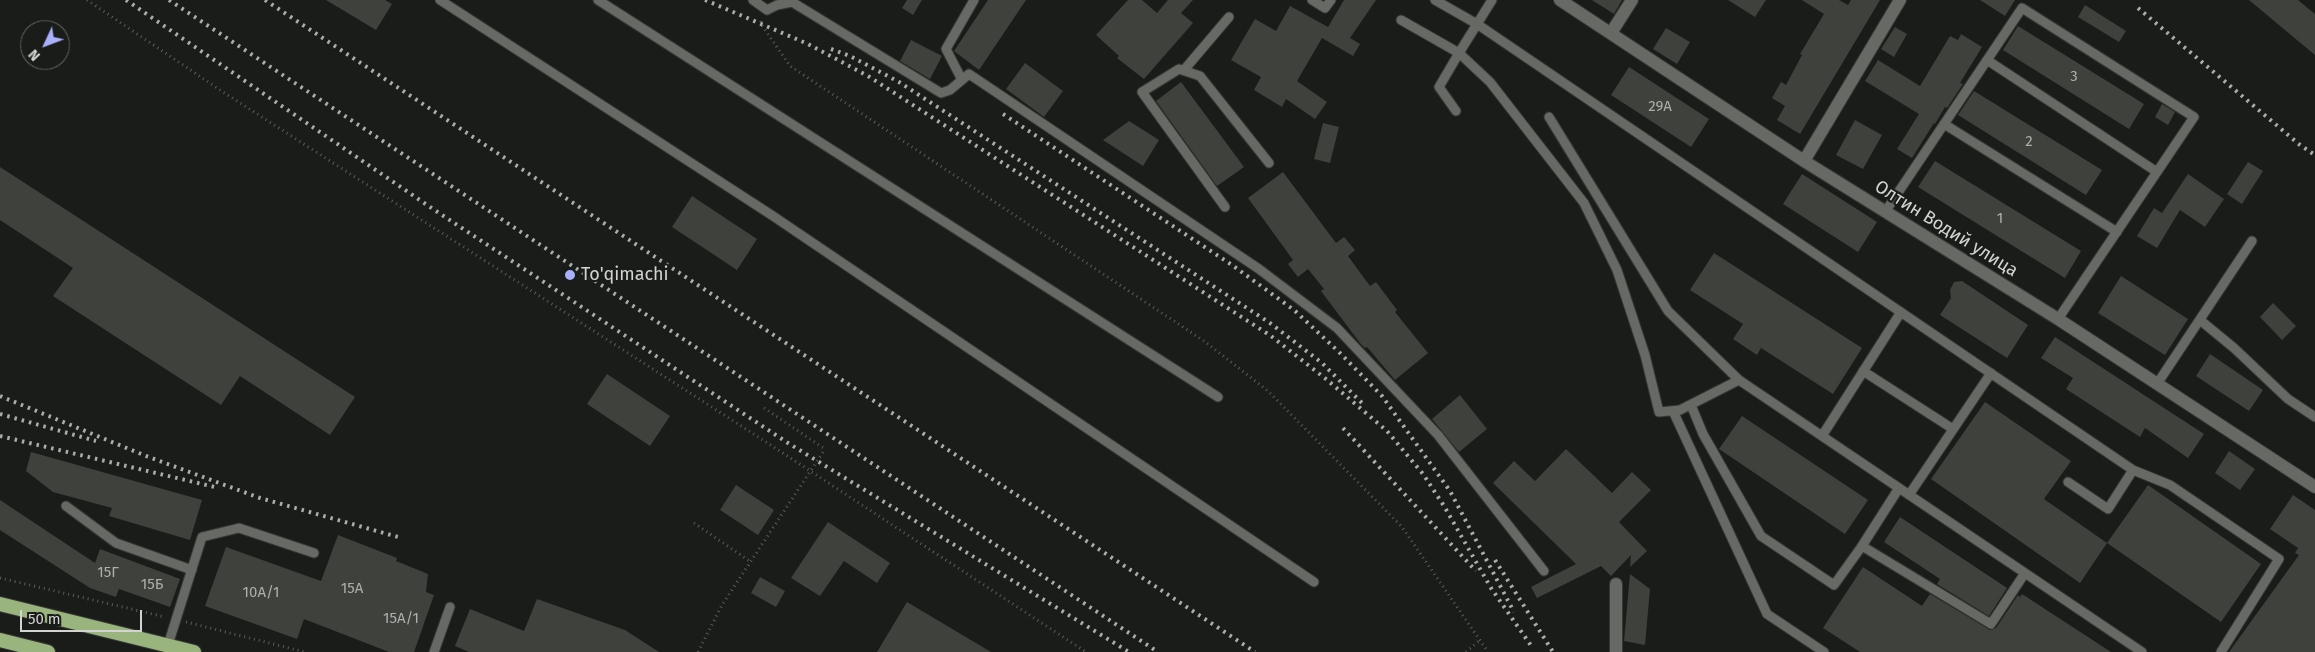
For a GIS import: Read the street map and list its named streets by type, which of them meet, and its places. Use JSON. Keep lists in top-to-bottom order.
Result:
{
  "streets": {
    "street": ["Олтин Водий улица"]
  },
  "places": ["To'qimachi"],
  "house_numbers": [
    "3",
    "29А",
    "2",
    "1",
    "15Г",
    "15Б",
    "15А",
    "10А/1",
    "15А/1"
  ],
  "scale_bar": "50 m",
  "north": "bottom left"
}
